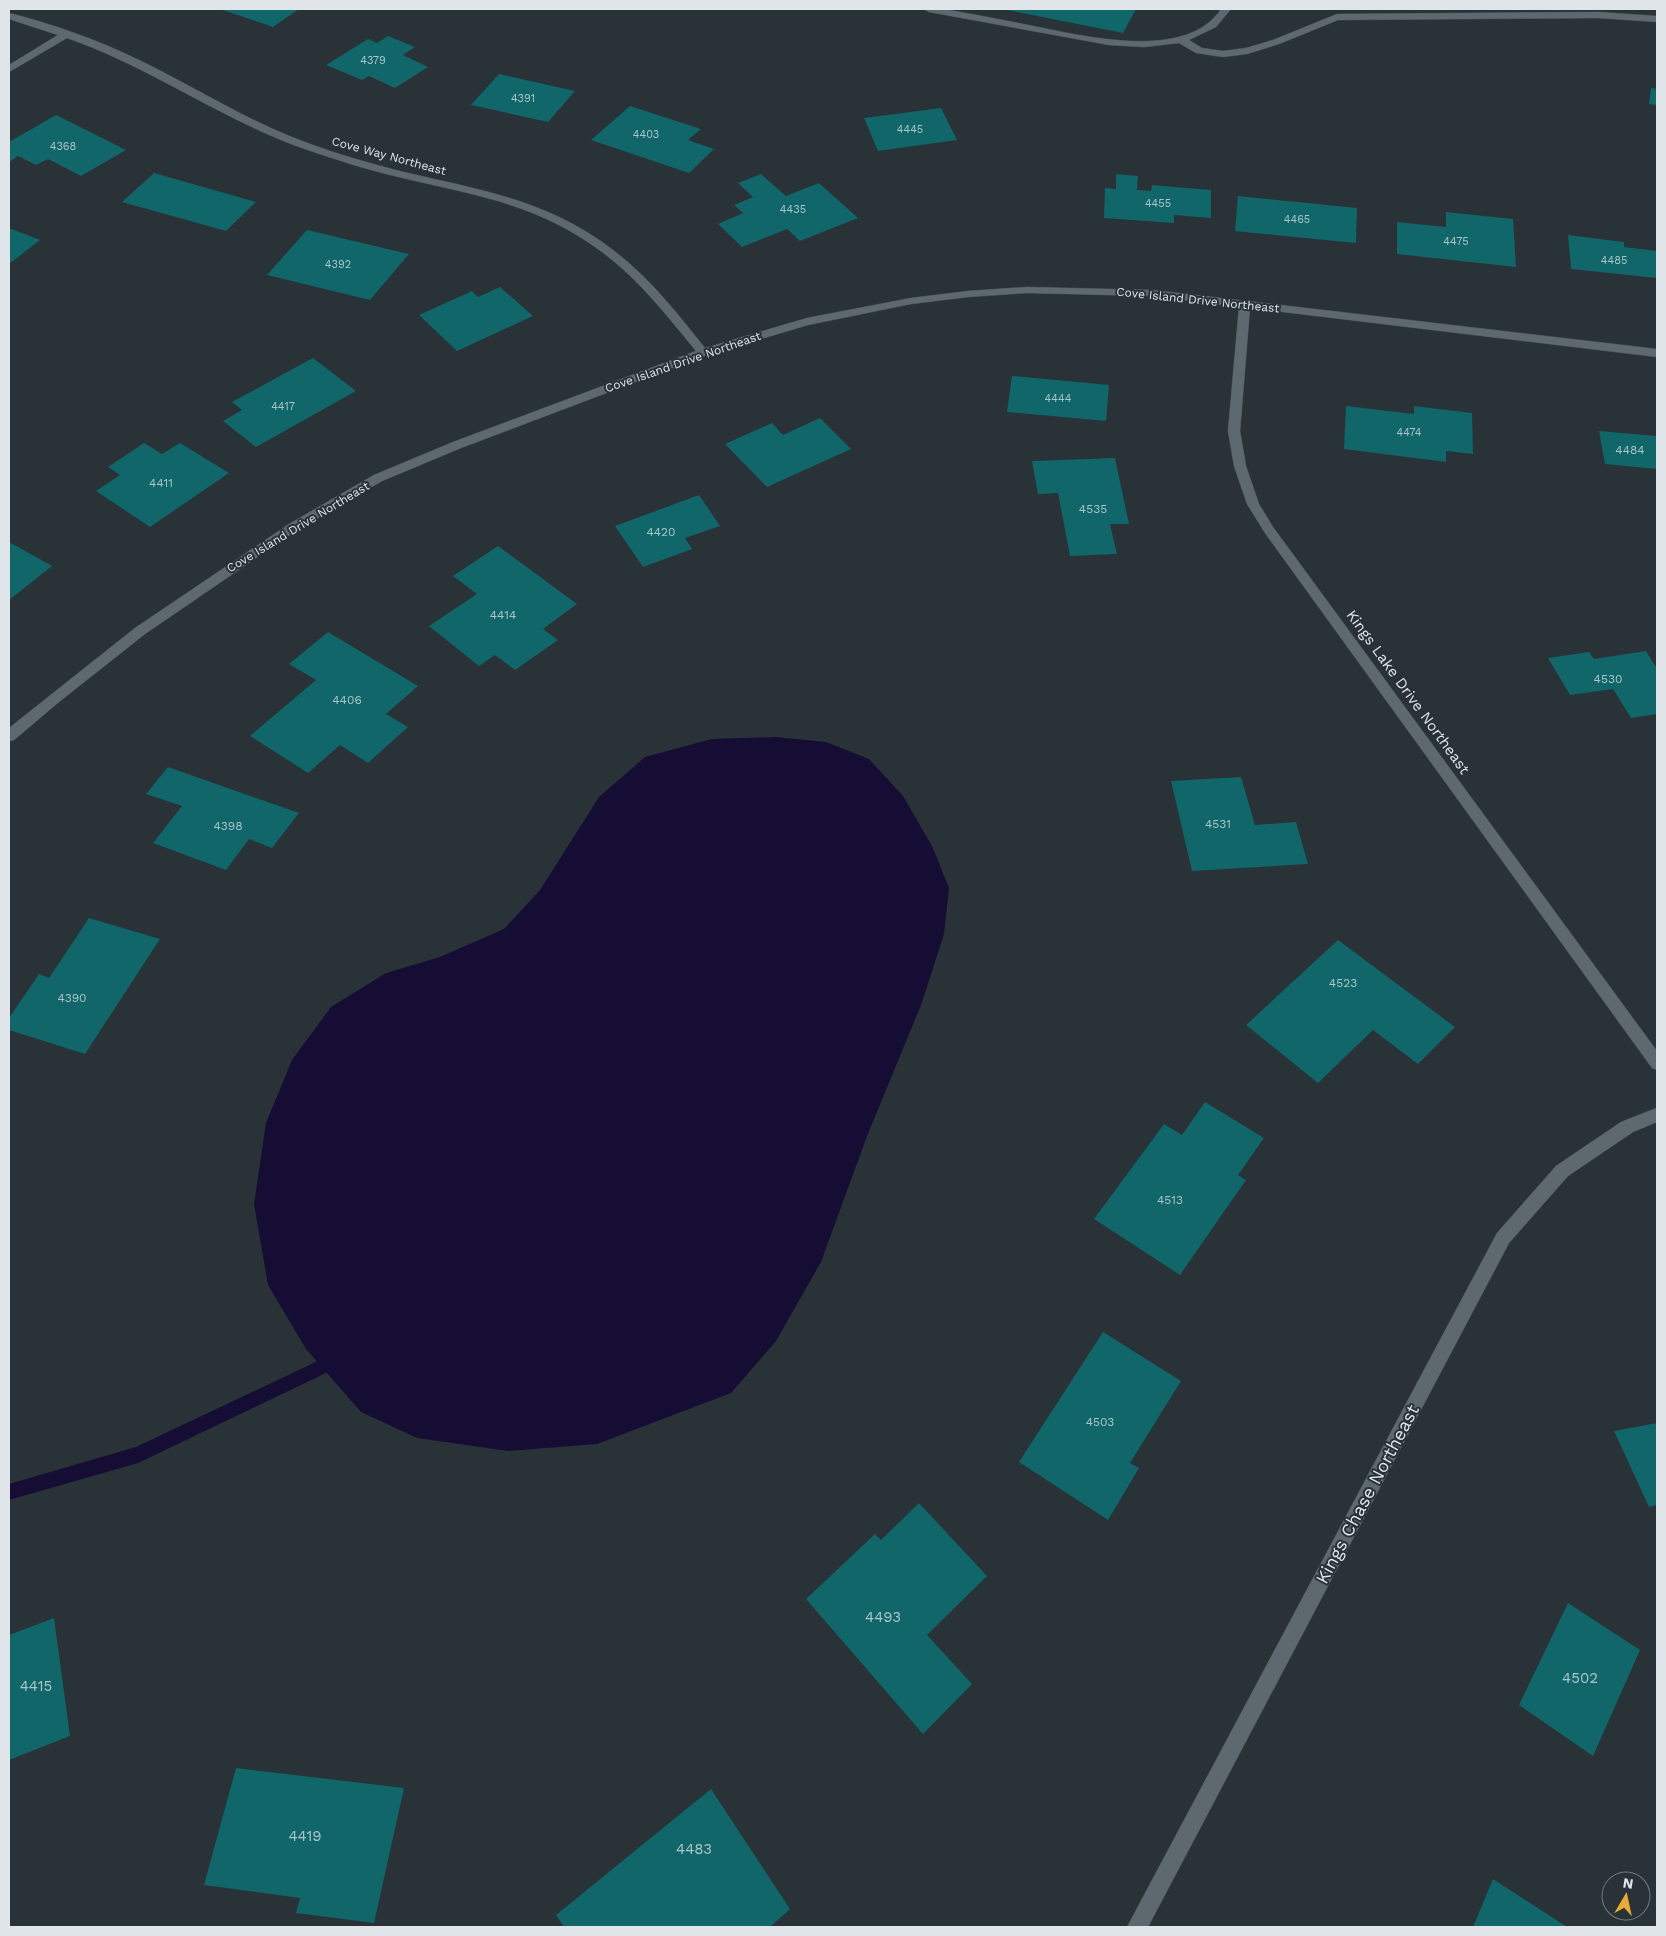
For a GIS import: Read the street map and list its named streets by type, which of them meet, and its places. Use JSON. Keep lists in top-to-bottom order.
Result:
{
  "streets": {
    "street": [
      "Cove Way Northeast",
      "Cove Island Drive Northeast",
      "Kings Lake Drive Northeast",
      "Kings Chase Northeast"
    ]
  },
  "crossings": [
    ["Cove Way Northeast", "Cove Island Drive Northeast"],
    ["Cove Island Drive Northeast", "Kings Lake Drive Northeast"]
  ],
  "house_numbers": [
    "4379",
    "4391",
    "4445",
    "4403",
    "4368",
    "4455",
    "4435",
    "4465",
    "4475",
    "4485",
    "4392",
    "4444",
    "4417",
    "4474",
    "4484",
    "4411",
    "4535",
    "4420",
    "4414",
    "4530",
    "4406",
    "4531",
    "4398",
    "4523",
    "4390",
    "4513",
    "4503",
    "4493",
    "4502",
    "4415",
    "4419",
    "4483"
  ],
  "north": "top"
}
